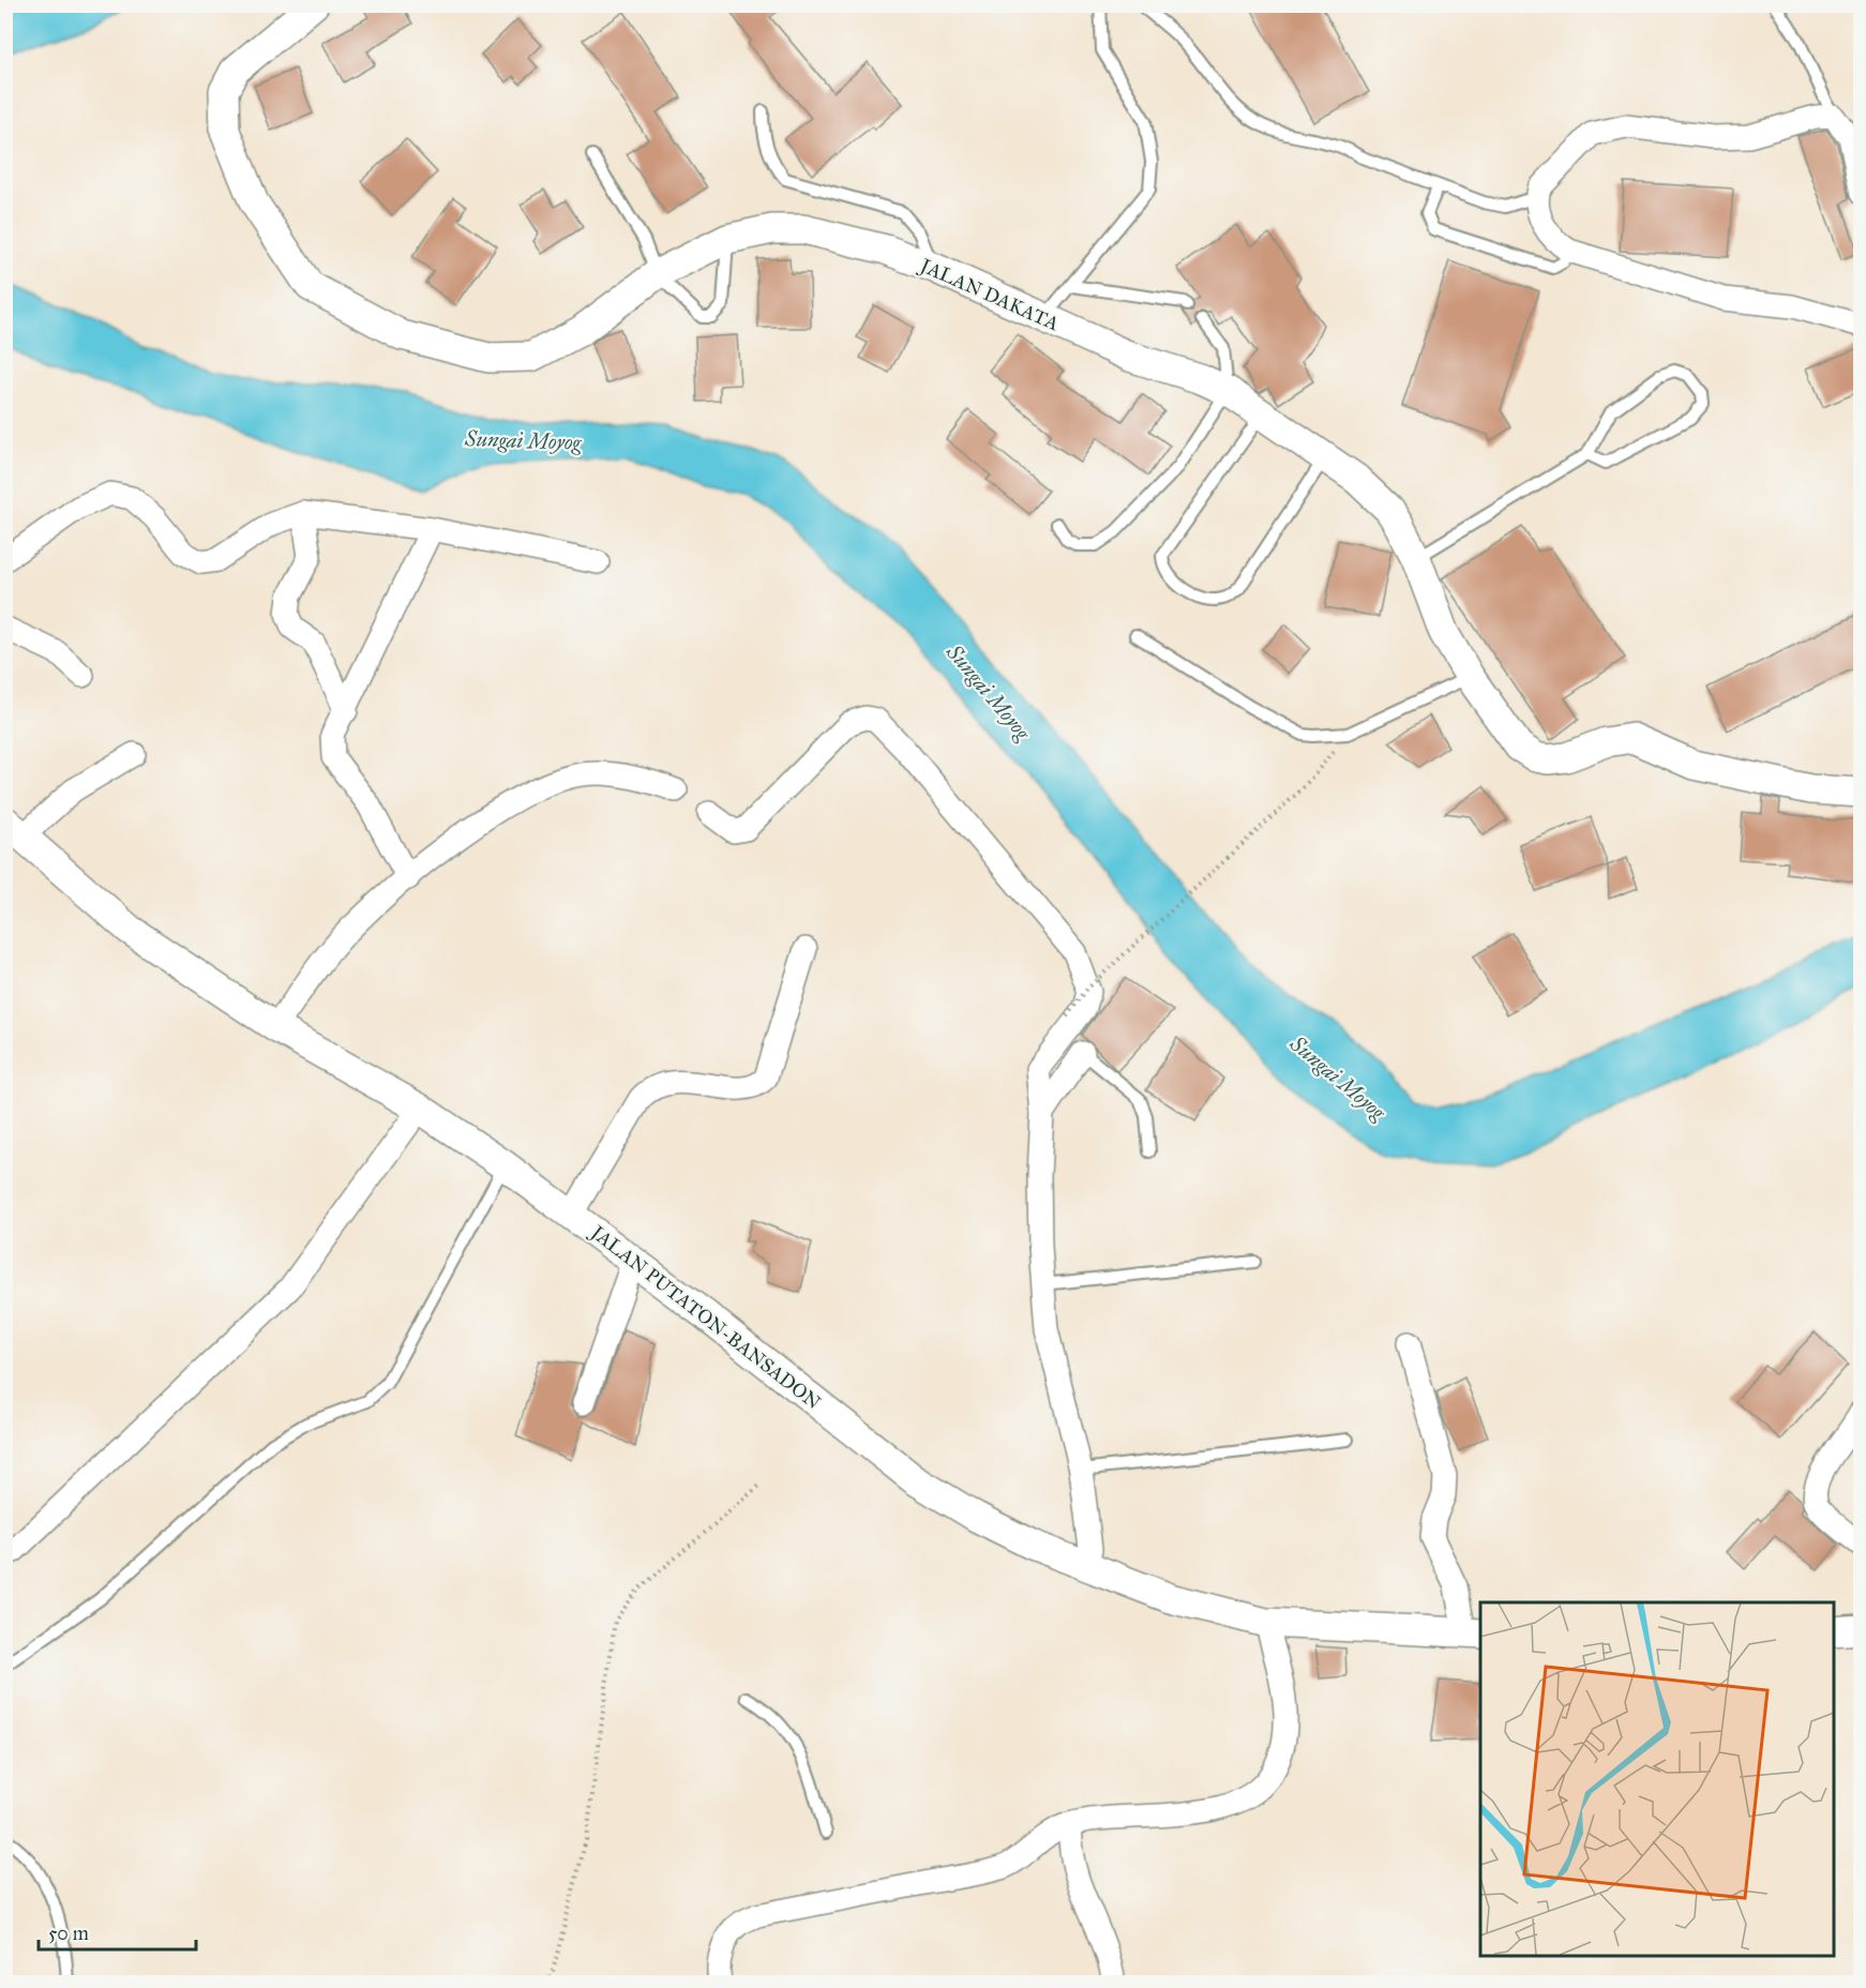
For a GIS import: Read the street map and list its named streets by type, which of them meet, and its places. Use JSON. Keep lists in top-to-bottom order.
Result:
{
  "streets": {
    "street": ["JALAN DAKATA", "JALAN PUTATON-BANSADON"]
  },
  "water": ["Sungai Moyog"],
  "scale_bar": "50 m"
}
